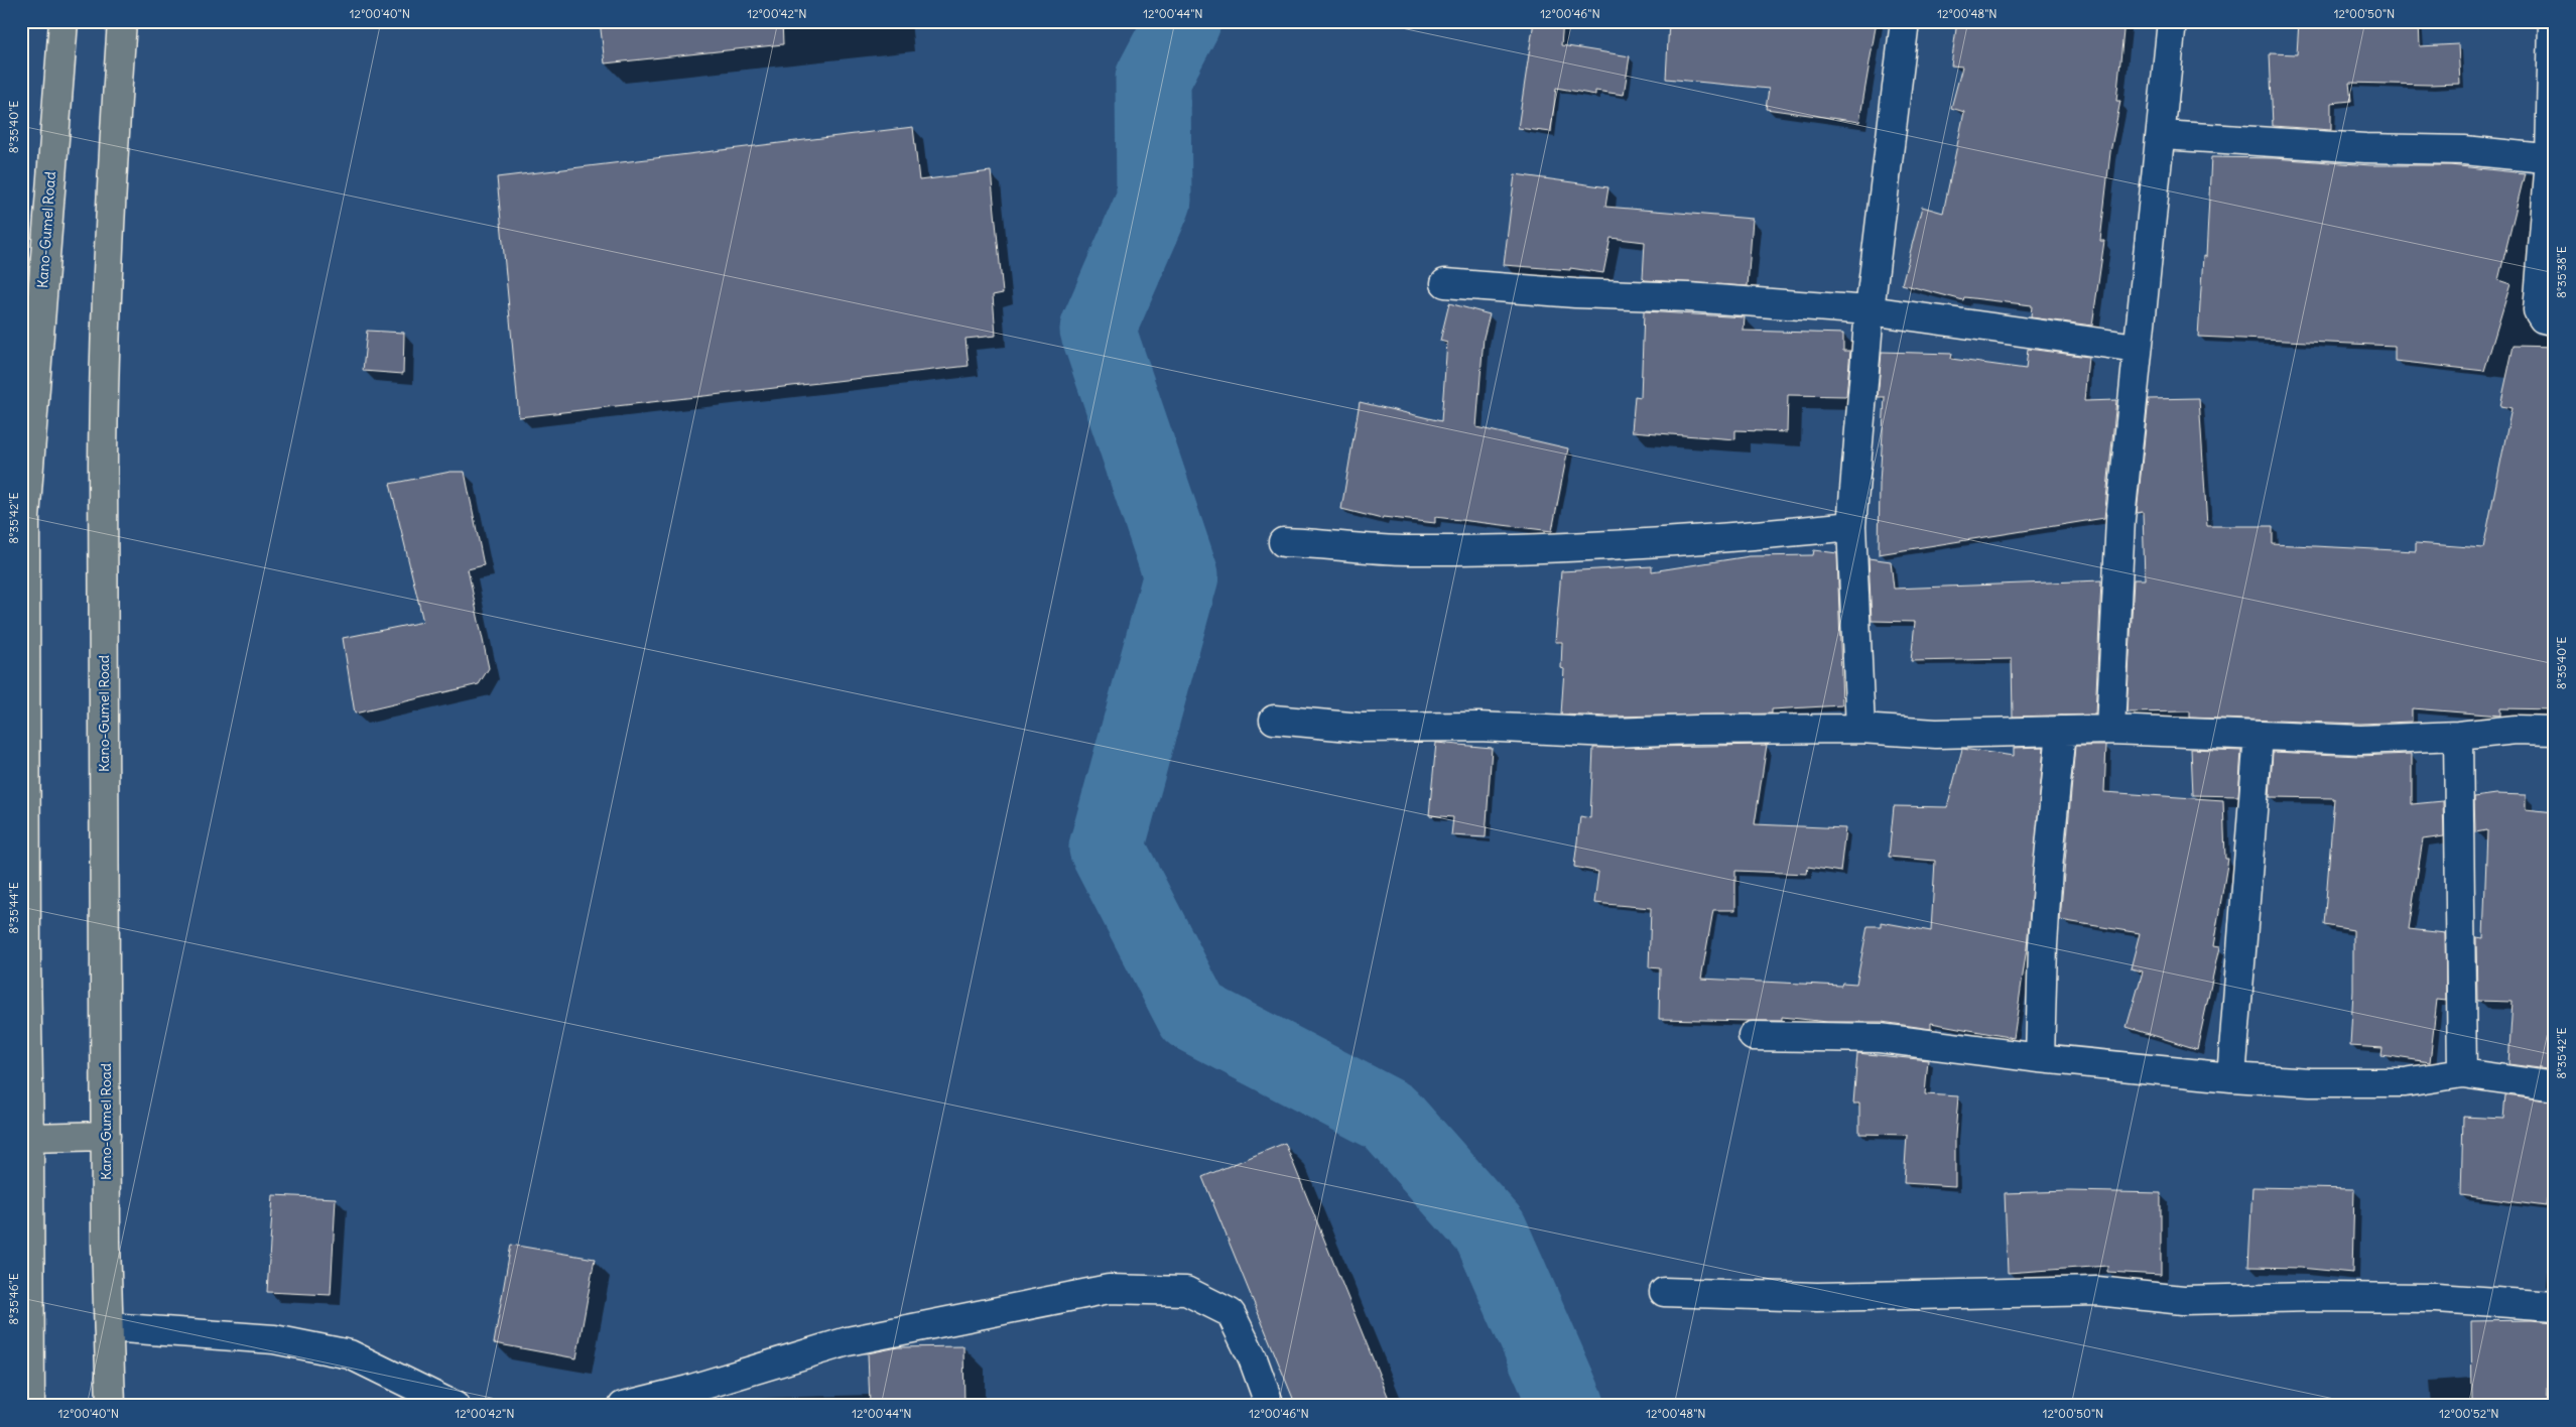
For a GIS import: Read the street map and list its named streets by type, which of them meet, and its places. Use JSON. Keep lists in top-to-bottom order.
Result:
{
  "streets": {
    "main road": ["Kano-Gumel Road"]
  },
  "coordinates": [
    "12°00'40\"N",
    "12°00'42\"N",
    "12°00'44\"N",
    "12°00'46\"N",
    "12°00'48\"N",
    "12°00'50\"N",
    "8°35'40\"E",
    "8°35'38\"E",
    "8°35'42\"E",
    "8°35'44\"E",
    "8°35'46\"E",
    "12°00'52\"N"
  ]
}
